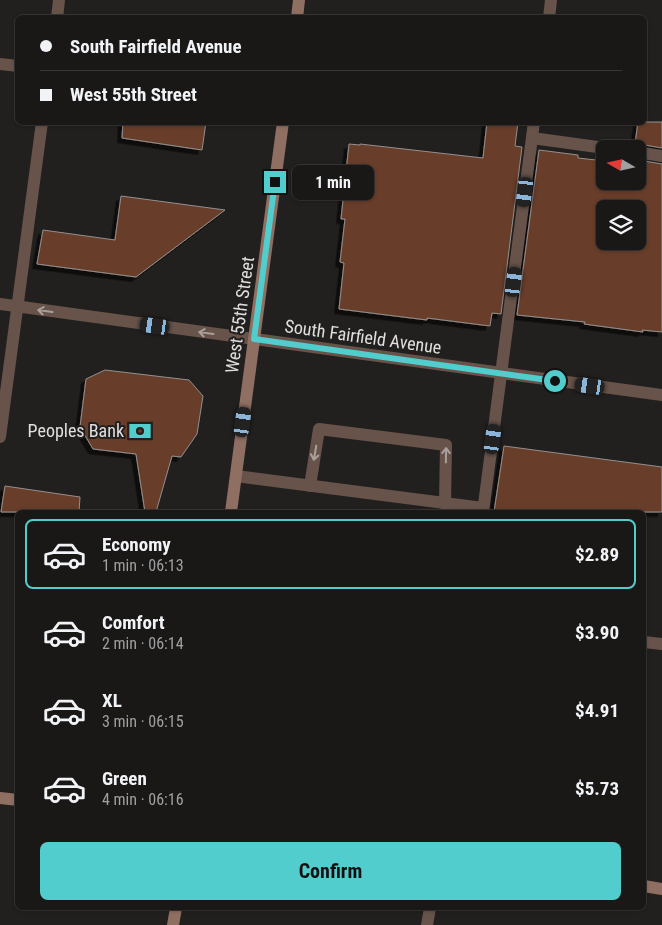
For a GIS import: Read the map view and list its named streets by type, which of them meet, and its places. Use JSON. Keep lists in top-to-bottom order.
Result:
{
  "streets": {
    "main road": ["West 55th Street"],
    "street": ["South Fairfield Avenue"]
  },
  "crossings": [
    ["West 55th Street", "South Fairfield Avenue"]
  ],
  "one_way": ["South Fairfield Avenue"],
  "places": {
    "bank": ["Peoples Bank"]
  },
  "north": "left",
  "page": {
    "banner": ["South Fairfield Avenue", "West 55th Street"],
    "bubble": "1 min",
    "list": [
      {
        "name": "Economy",
        "note": "1 min · 06:13",
        "value": "$2.89"
      },
      {
        "name": "Comfort",
        "note": "2 min · 06:14",
        "value": "$3.90"
      },
      {
        "name": "XL",
        "note": "3 min · 06:15",
        "value": "$4.91"
      },
      {
        "name": "Green",
        "note": "4 min · 06:16",
        "value": "$5.73"
      }
    ],
    "buttons": "Confirm"
  }
}
